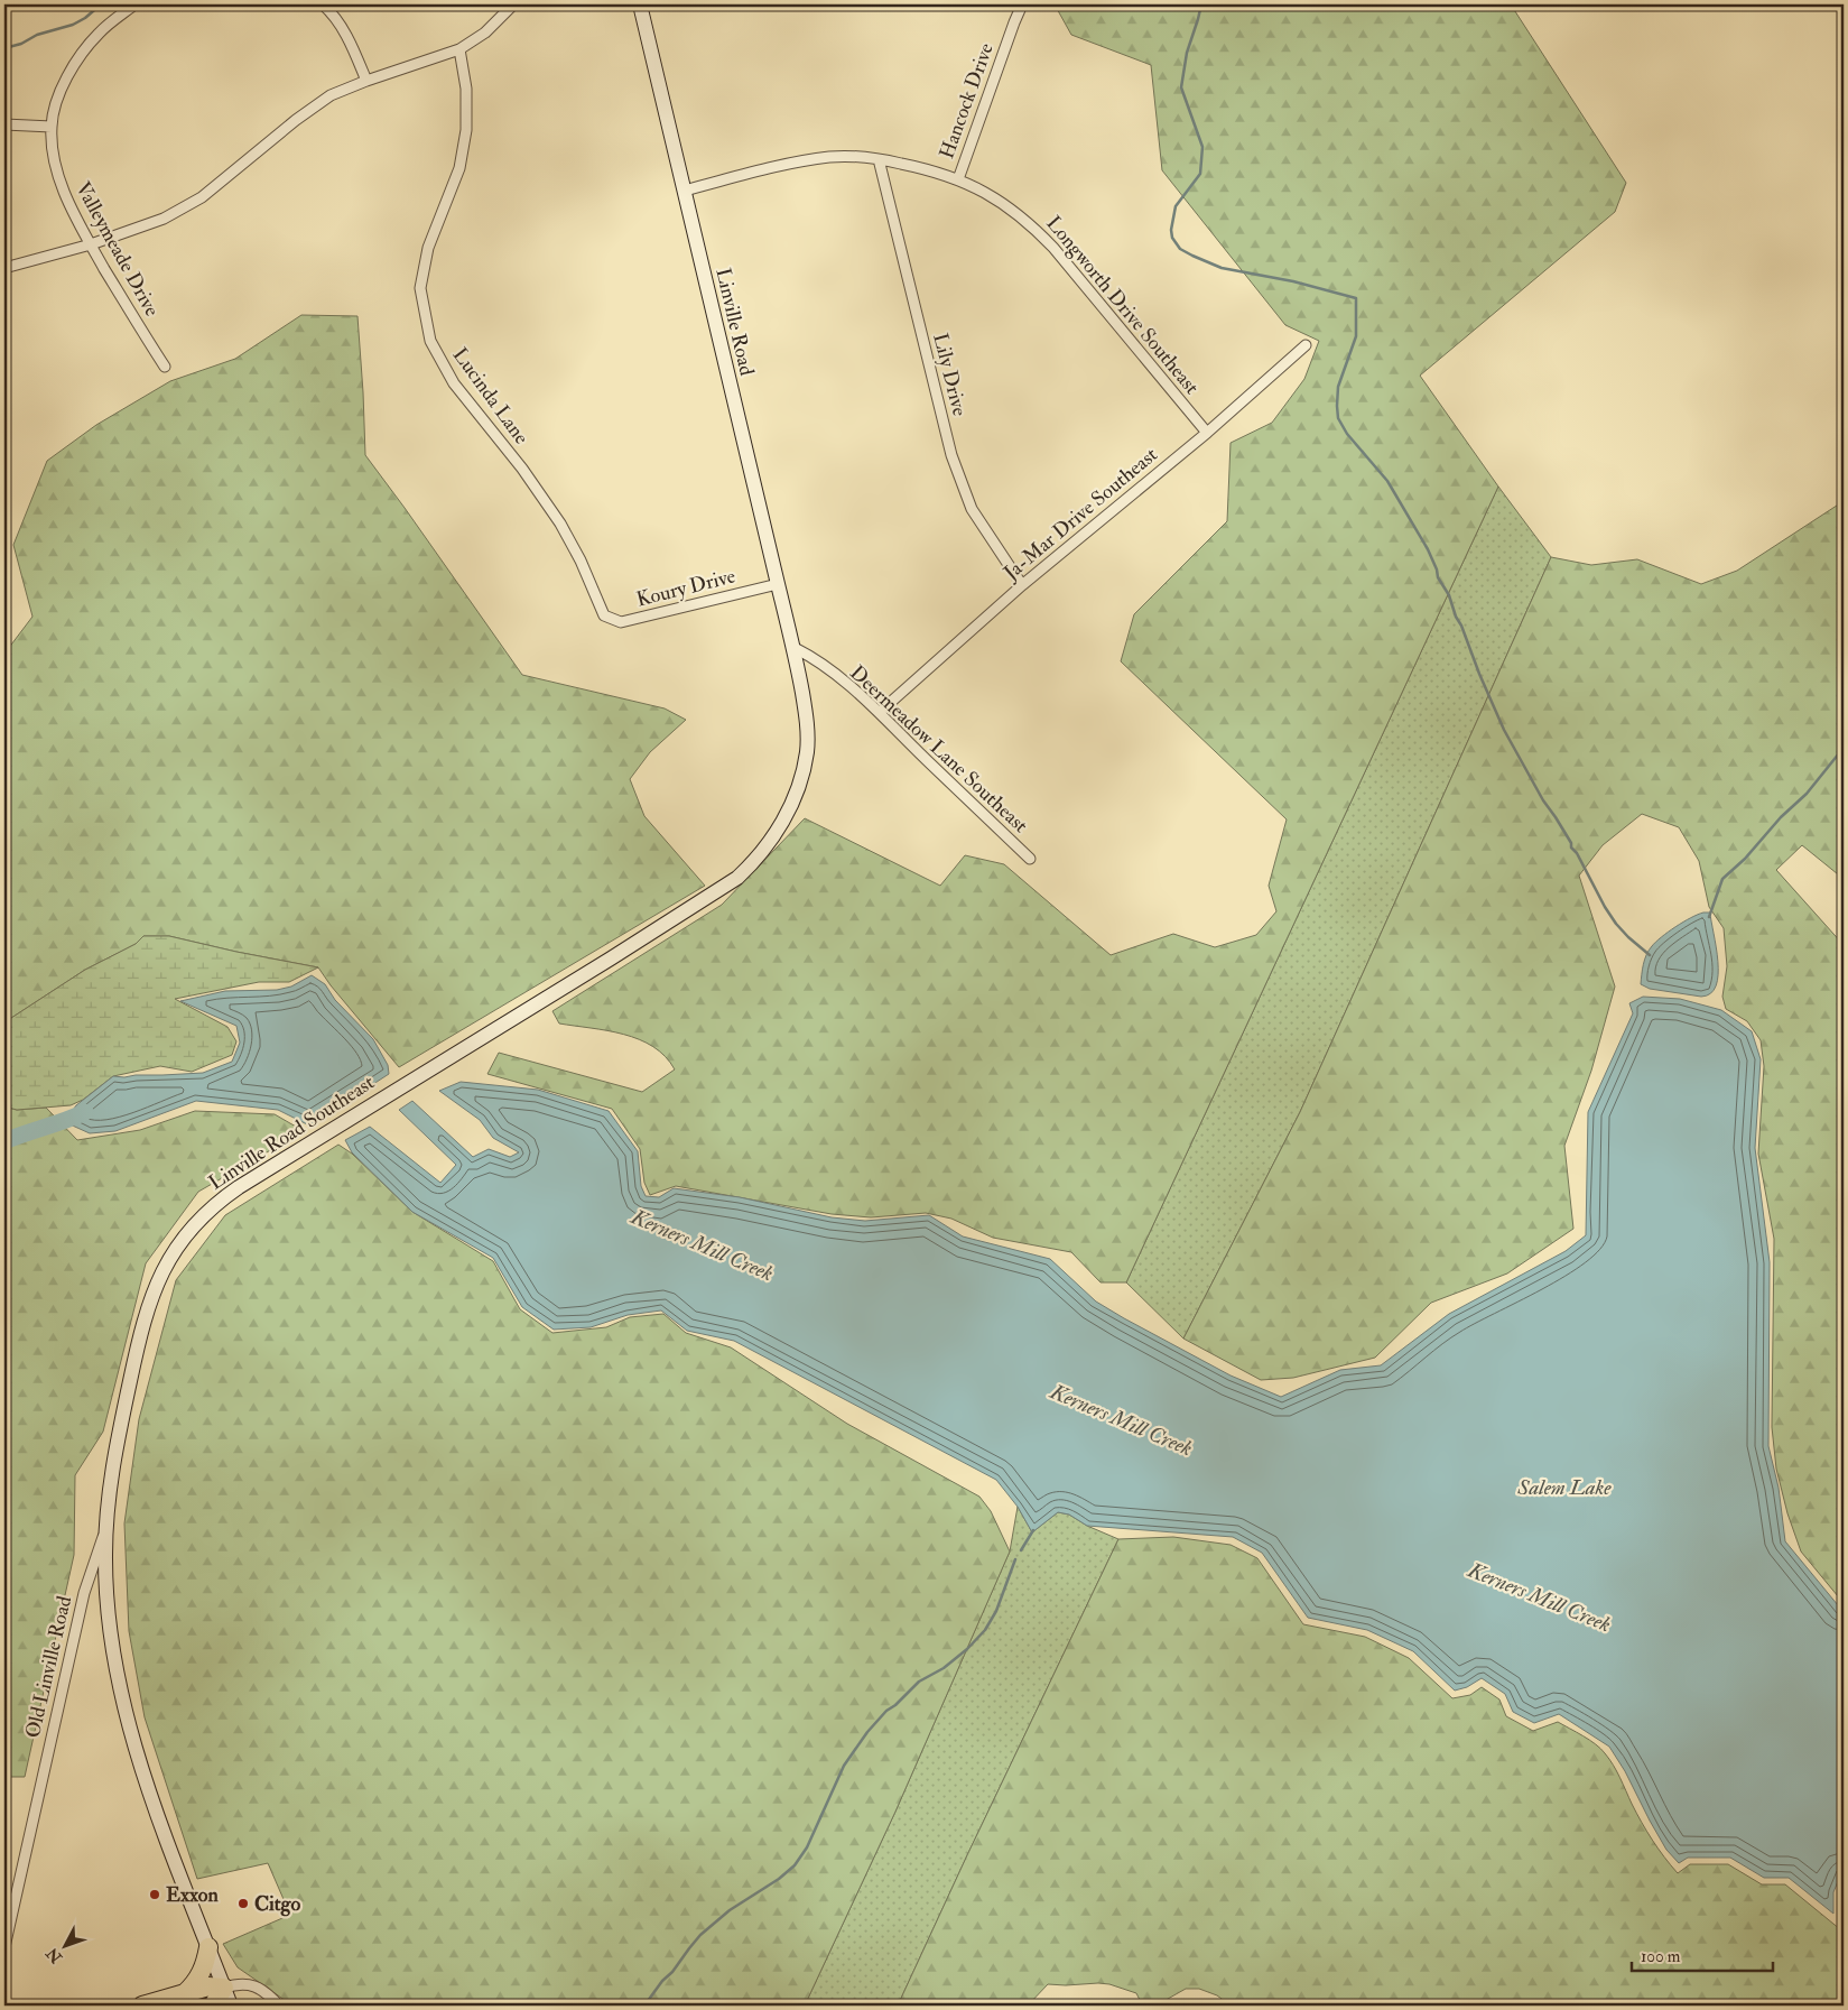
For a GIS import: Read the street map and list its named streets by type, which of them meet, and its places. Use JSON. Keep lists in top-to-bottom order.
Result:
{
  "streets": {
    "main road": ["Linville Road", "Linville Road Southeast"],
    "street": [
      "Hancock Drive",
      "Valleymeade Drive",
      "Longworth Drive Southeast",
      "Lily Drive",
      "Lucinda Lane",
      "Ja-Mar Drive Southeast",
      "Koury Drive",
      "Deermeadow Lane Southeast",
      "Old Linville Road"
    ]
  },
  "crossings": [
    ["Hancock Drive", "Longworth Drive Southeast"],
    ["Longworth Drive Southeast", "Linville Road"],
    ["Longworth Drive Southeast", "Lily Drive"],
    ["Longworth Drive Southeast", "Ja-Mar Drive Southeast"],
    ["Linville Road", "Koury Drive"],
    ["Linville Road", "Deermeadow Lane Southeast"],
    ["Linville Road", "Linville Road Southeast"],
    ["Lily Drive", "Ja-Mar Drive Southeast"],
    ["Lucinda Lane", "Koury Drive"],
    ["Ja-Mar Drive Southeast", "Deermeadow Lane Southeast"],
    ["Deermeadow Lane Southeast", "Linville Road Southeast"],
    ["Linville Road Southeast", "Old Linville Road"]
  ],
  "water": ["Kerners Mill Creek", "Salem Lake"],
  "places": ["Exxon", "Citgo"],
  "scale_bar": "100 m",
  "north": "bottom left"
}
